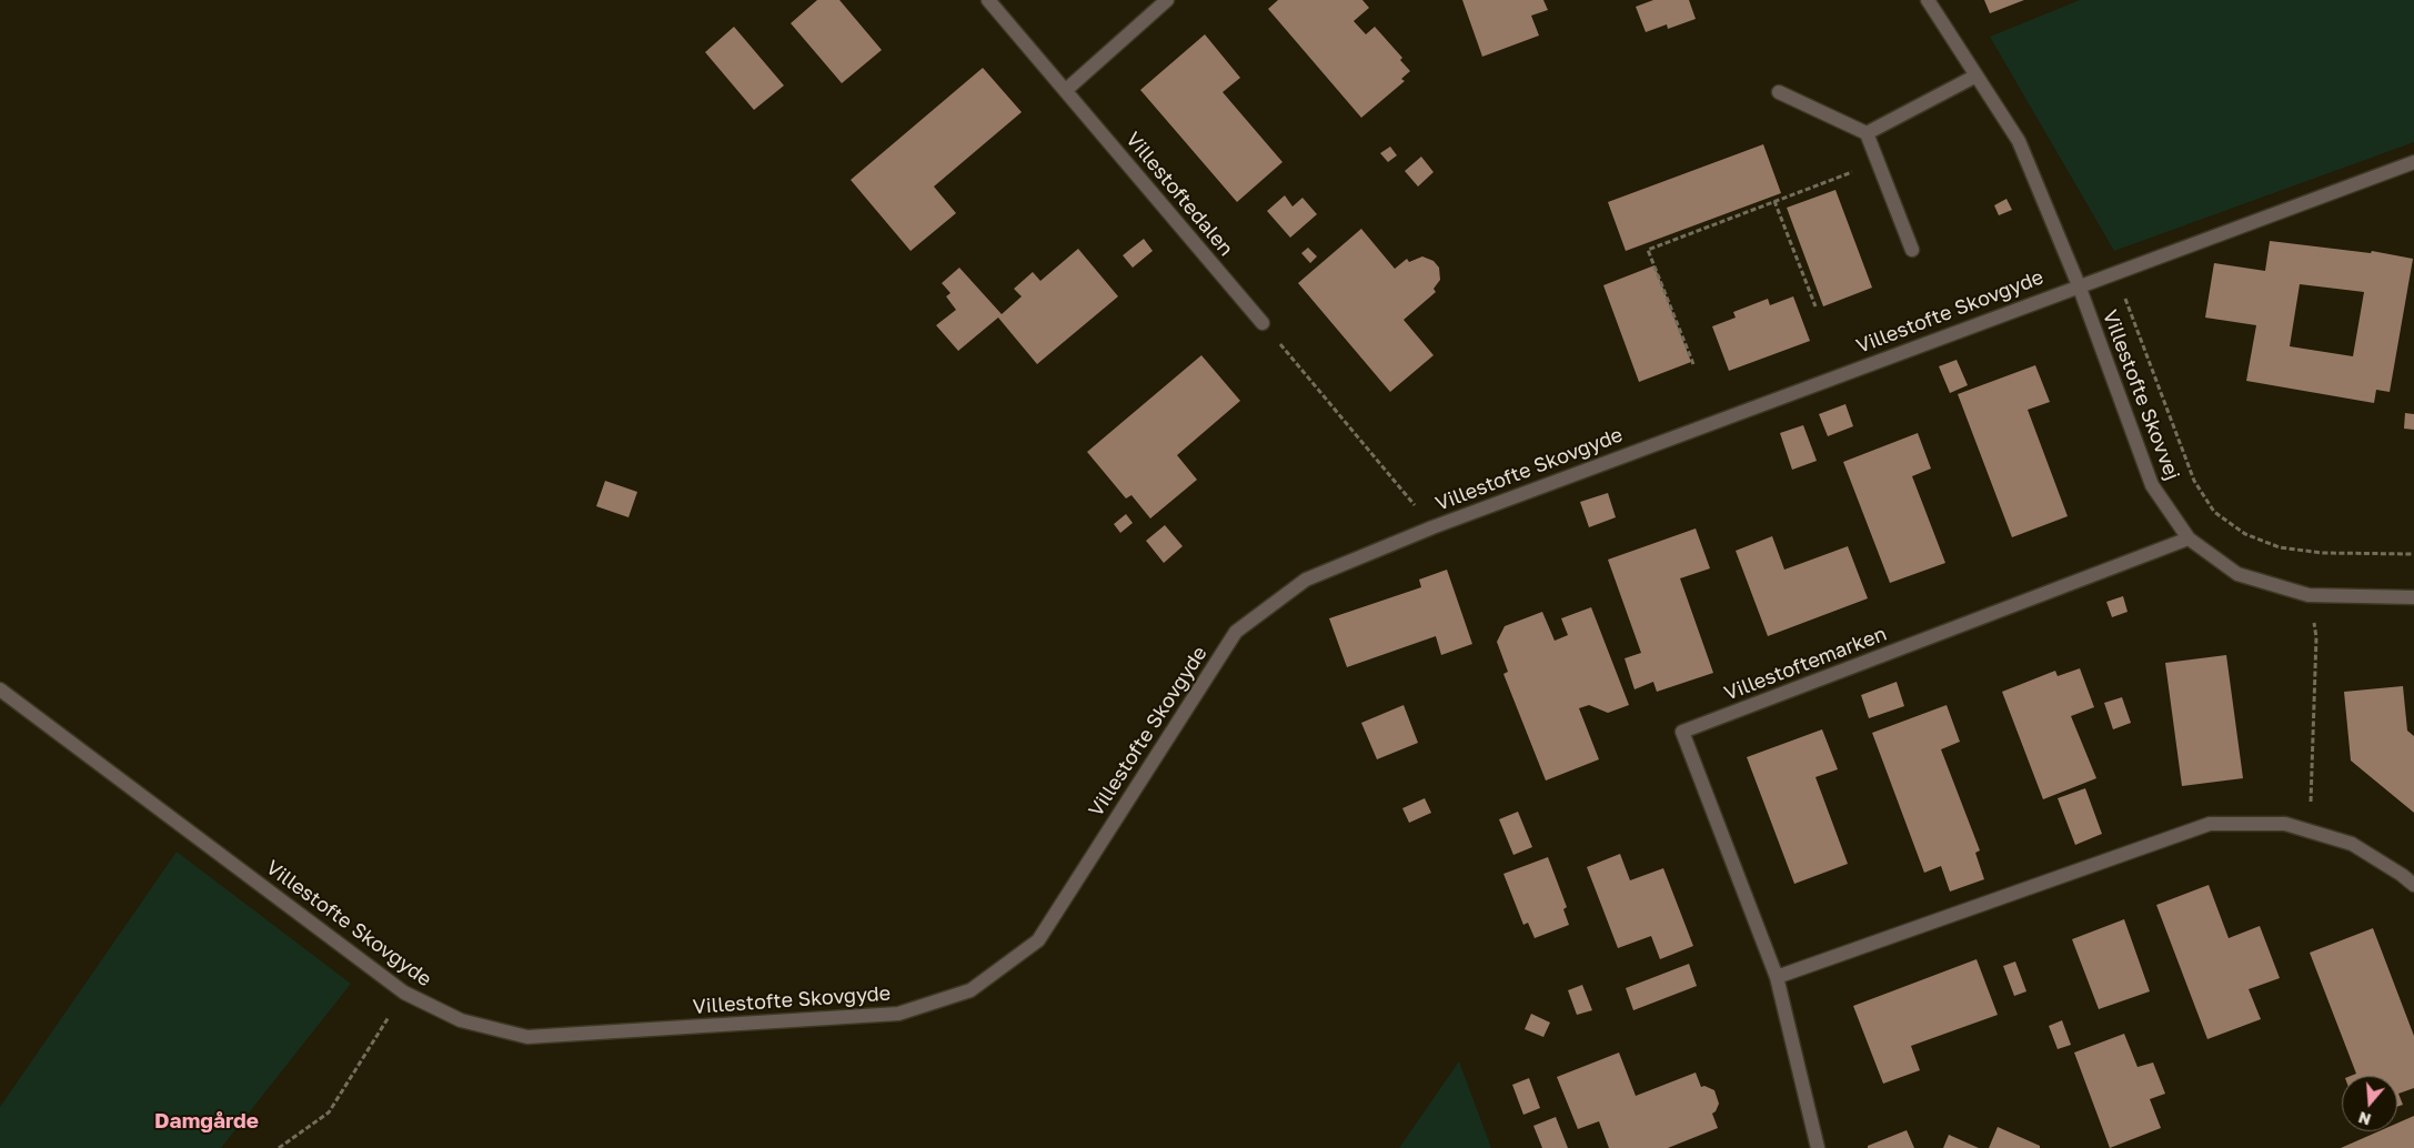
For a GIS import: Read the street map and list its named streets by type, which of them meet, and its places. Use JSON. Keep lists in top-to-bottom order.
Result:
{
  "streets": {
    "street": [
      "Villestoftedalen",
      "Villestofte Skovgyde",
      "Villestofte Skovvej",
      "Villestoftemarken"
    ]
  },
  "crossings": [
    ["Villestofte Skovgyde", "Villestofte Skovvej"],
    ["Villestofte Skovvej", "Villestoftemarken"]
  ],
  "districts": ["Damgårde"],
  "north": "bottom"
}
